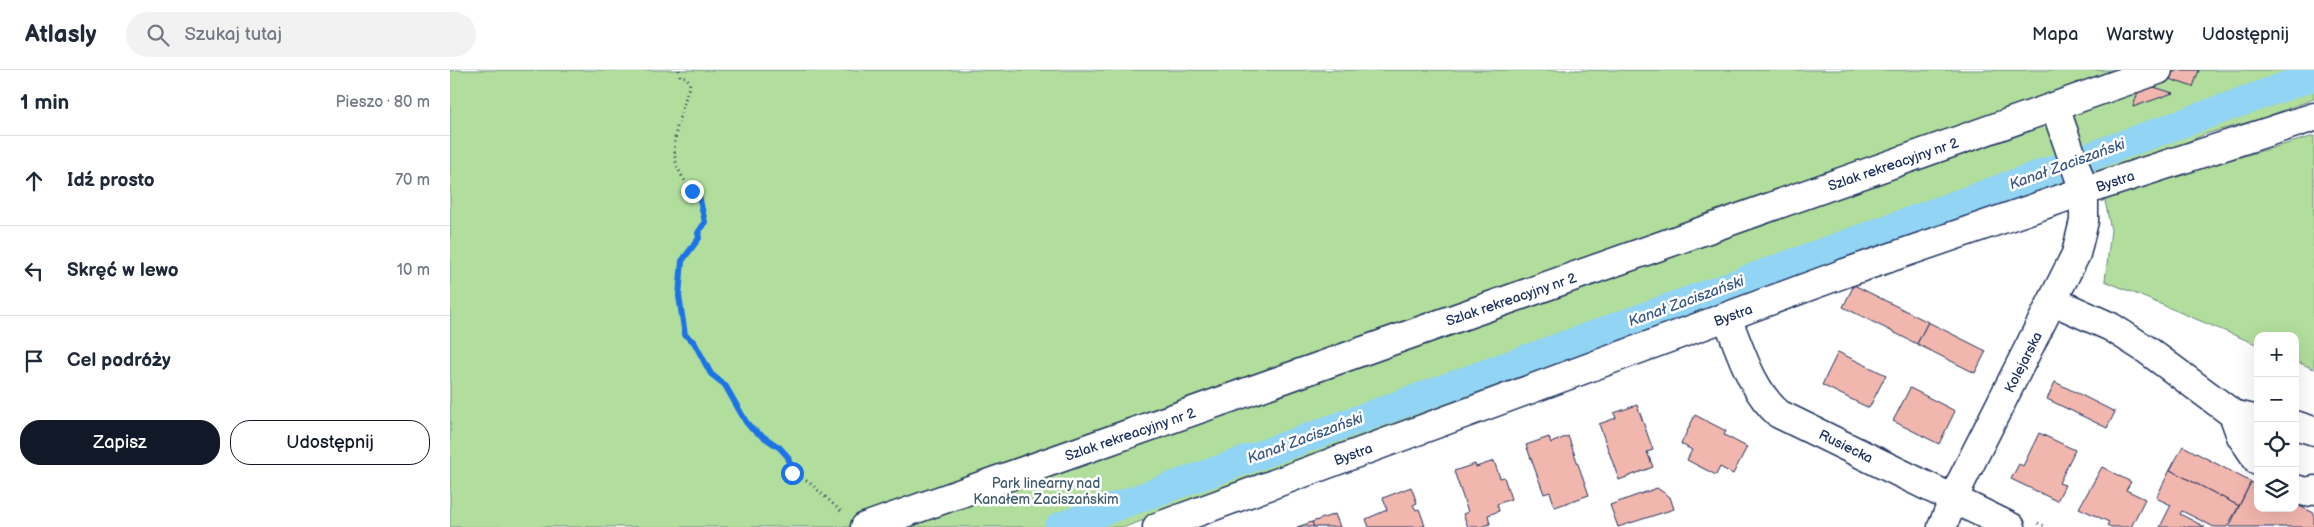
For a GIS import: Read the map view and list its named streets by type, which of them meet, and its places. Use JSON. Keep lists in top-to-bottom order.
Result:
{
  "streets": {
    "street": [
      "Szlak rekreacyjny nr 2",
      "Bystra",
      "Kolejarska",
      "Rusiecka"
    ]
  },
  "crossings": [
    ["Szlak rekreacyjny nr 2", "Kolejarska"],
    ["Bystra", "Kolejarska"],
    ["Bystra", "Rusiecka"],
    ["Kolejarska", "Rusiecka"]
  ],
  "water": ["Kanał Zaciszański"],
  "parks": ["Park linearny nad Kanałem Zaciszańskim"],
  "page": {
    "header": "Atlasly",
    "search": "Szukaj tutaj",
    "nav": ["Mapa", "Warstwy", "Udostępnij"],
    "heading": ["1 min", "Pieszo · 80 m"],
    "list": [
      ["Idź prosto", "70 m"],
      ["Skręć w lewo", "10 m"],
      "Cel podróży"
    ],
    "map_buttons": ["+", "−"],
    "buttons": ["Zapisz", "Udostępnij"]
  }
}
